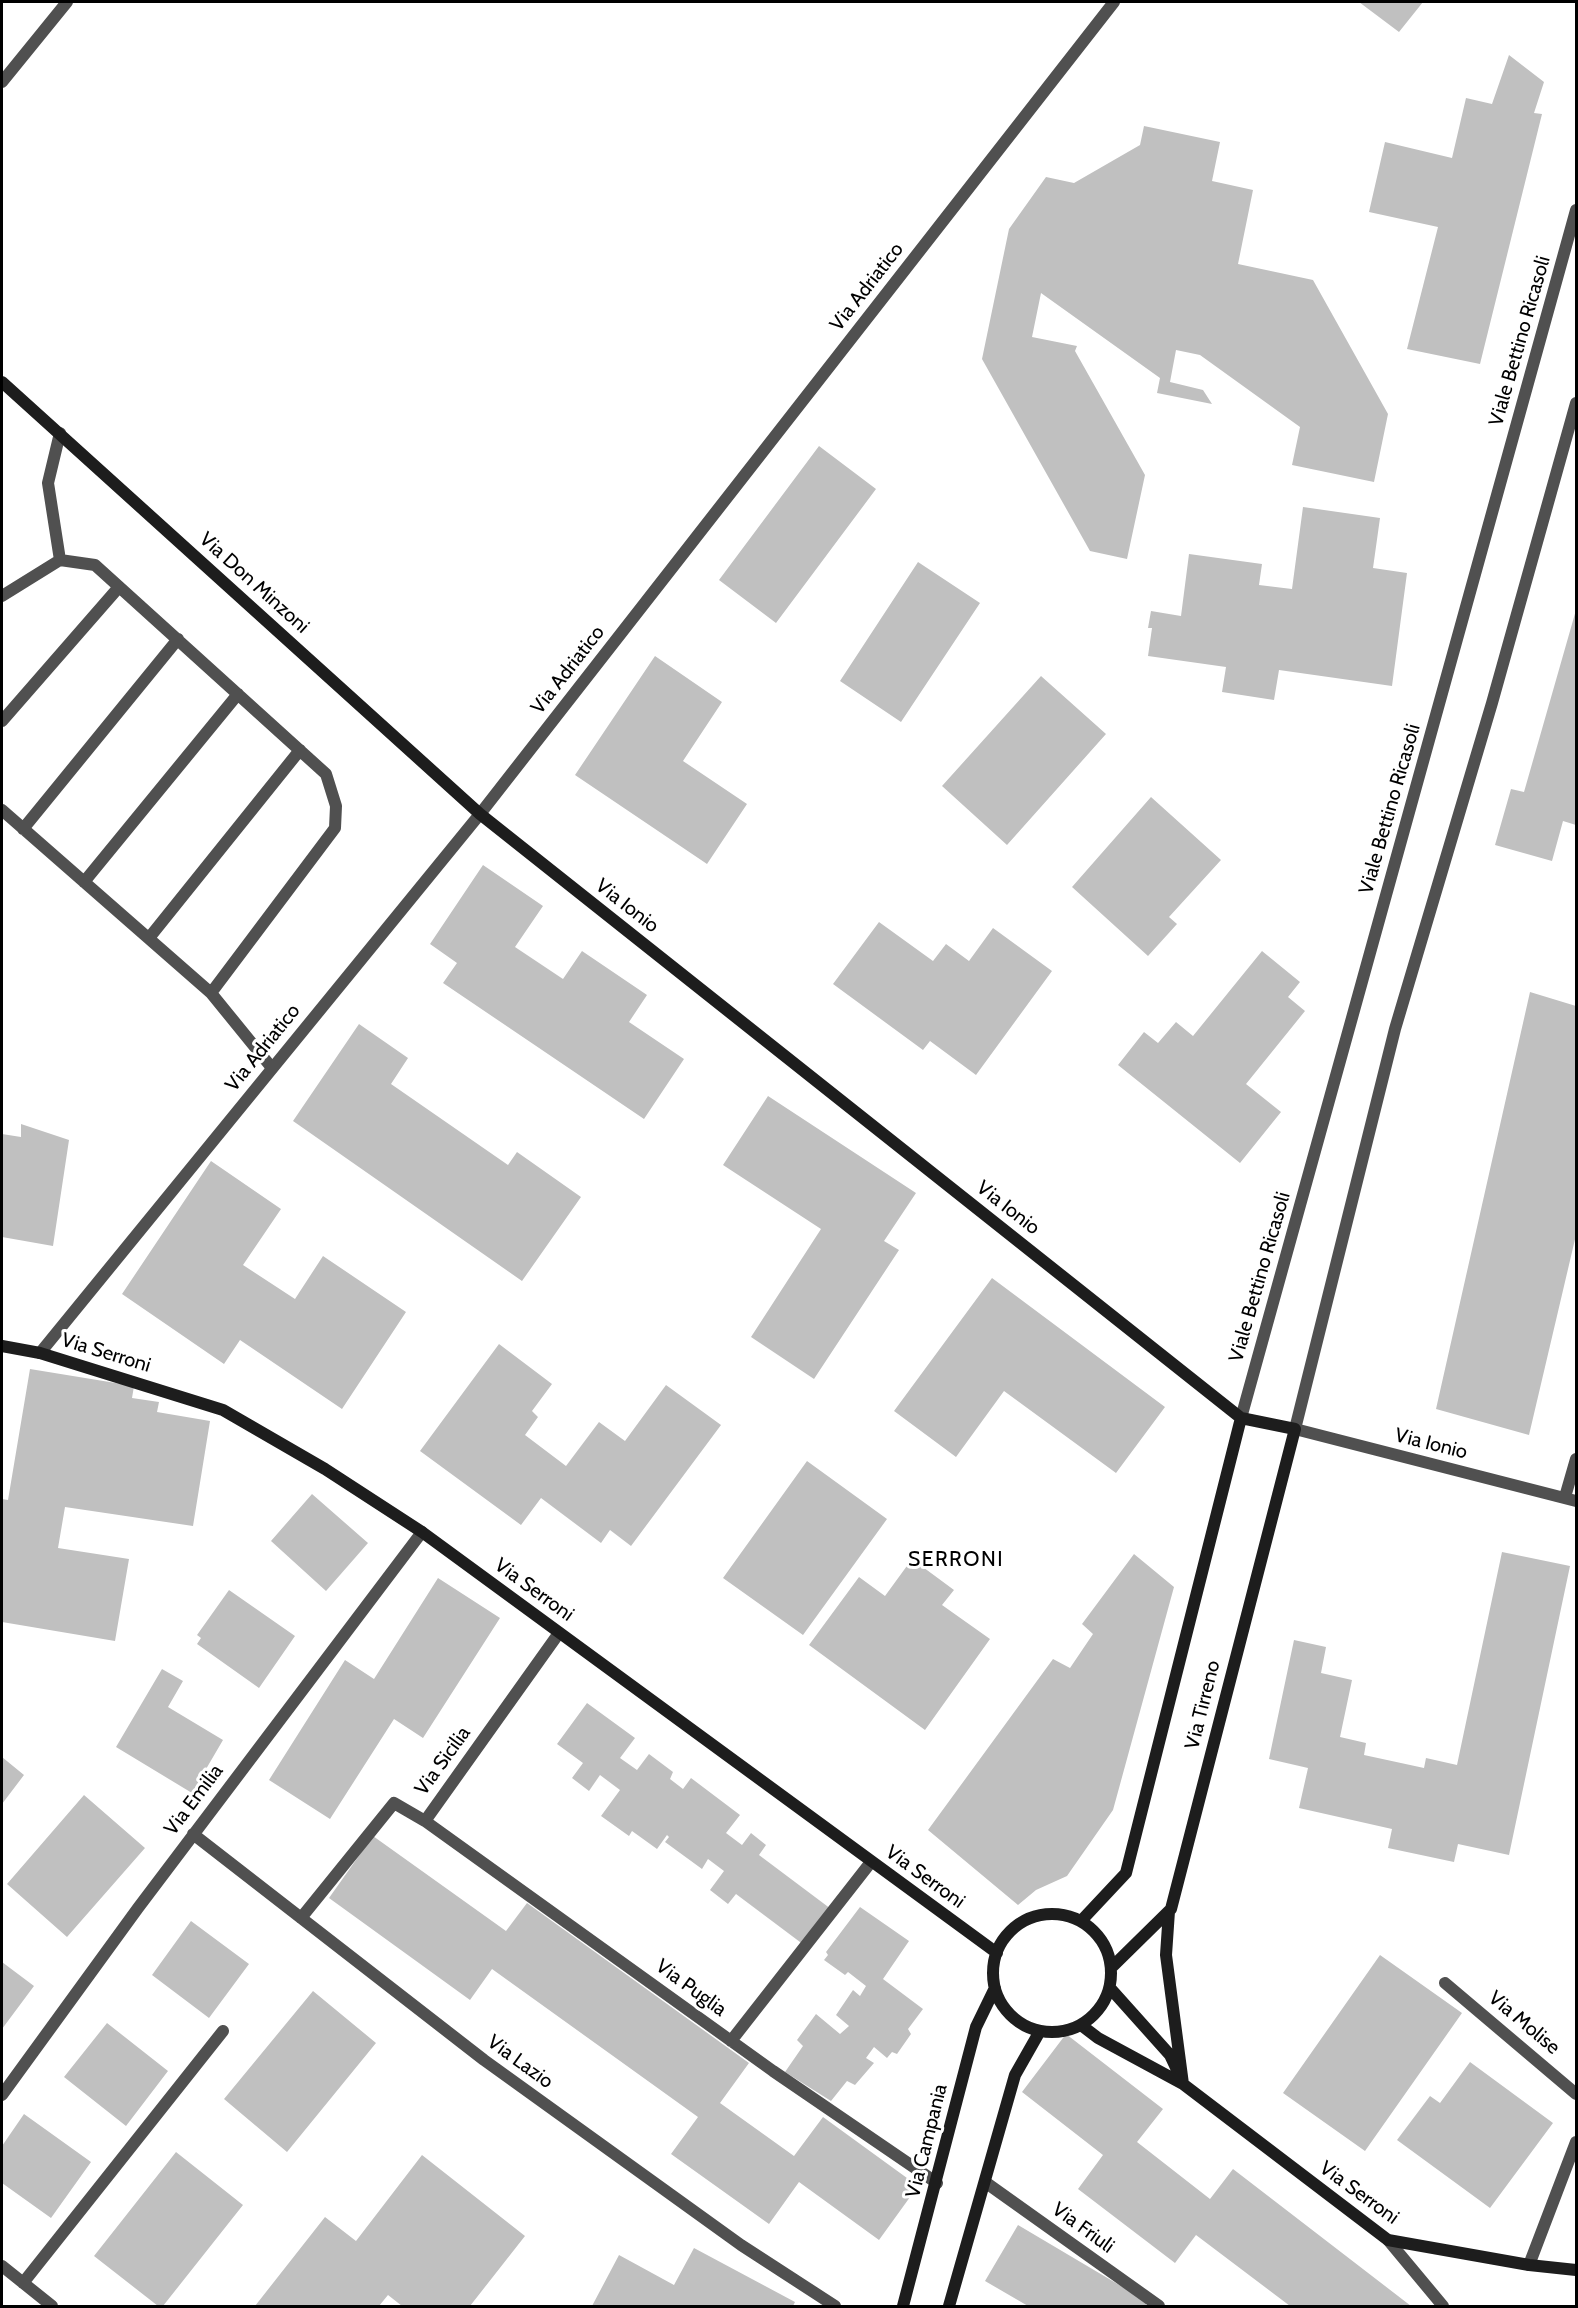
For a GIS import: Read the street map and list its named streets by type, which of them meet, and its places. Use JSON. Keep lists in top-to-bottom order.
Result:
{
  "streets": {
    "street": [
      "Via Adriatico",
      "Viale Bettino Ricasoli",
      "Via Don Minzoni",
      "Via Ionio",
      "Via Serroni",
      "Via Tirreno",
      "Via Sicilia",
      "Via Emilia",
      "Via Puglia",
      "Via Molise",
      "Via Lazio",
      "Via Campania",
      "Via Friuli"
    ]
  },
  "crossings": [
    ["Via Adriatico", "Via Don Minzoni"],
    ["Via Adriatico", "Via Ionio"],
    ["Via Adriatico", "Via Serroni"],
    ["Viale Bettino Ricasoli", "Via Ionio"],
    ["Viale Bettino Ricasoli", "Via Tirreno"],
    ["Via Don Minzoni", "Via Ionio"],
    ["Via Ionio", "Via Tirreno"],
    ["Via Serroni", "Via Tirreno"],
    ["Via Serroni", "Via Sicilia"],
    ["Via Serroni", "Via Emilia"],
    ["Via Serroni", "Via Campania"],
    ["Via Tirreno", "Via Campania"],
    ["Via Sicilia", "Via Puglia"],
    ["Via Sicilia", "Via Lazio"],
    ["Via Emilia", "Via Lazio"],
    ["Via Puglia", "Via Campania"]
  ],
  "districts": ["SERRONI"]
}
